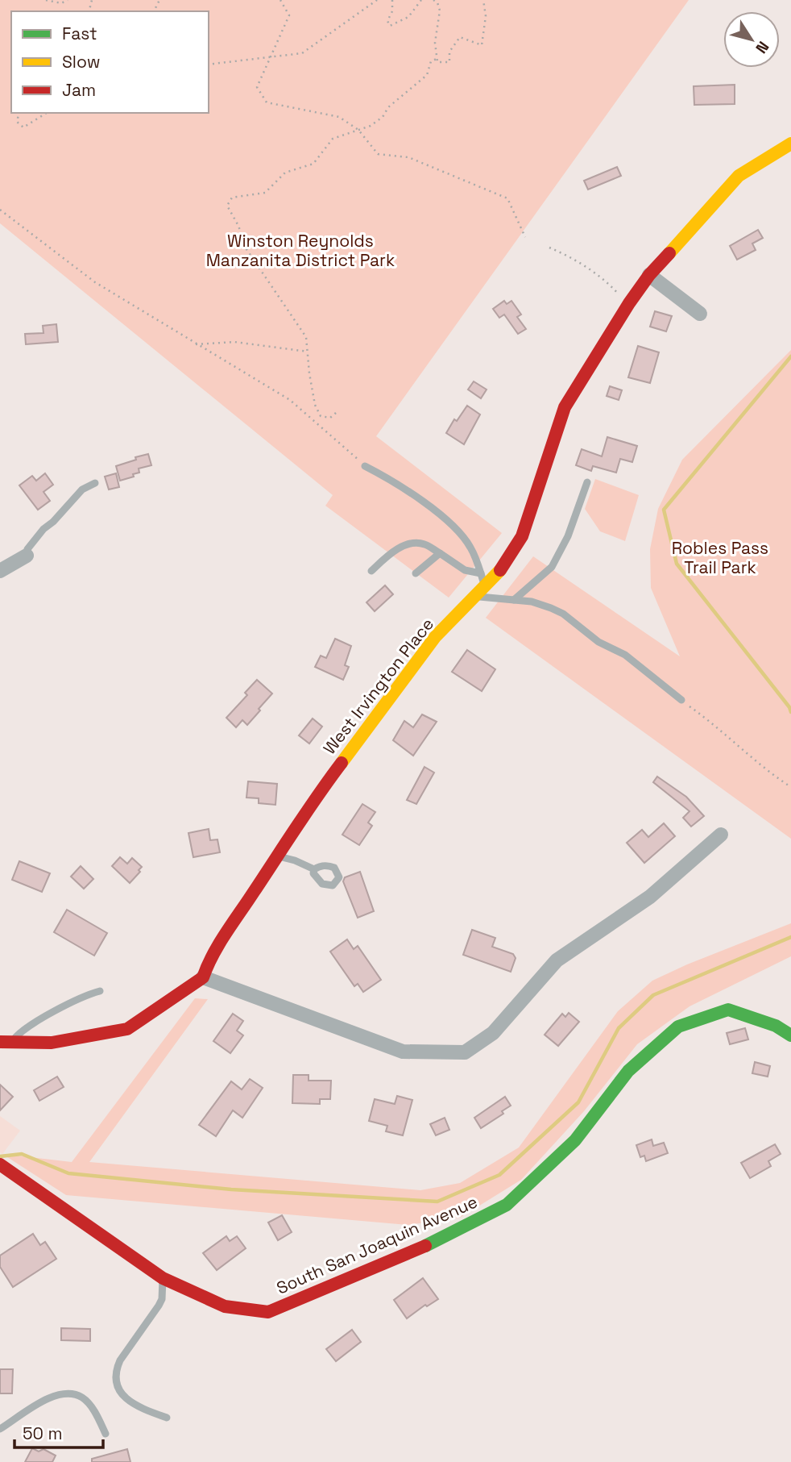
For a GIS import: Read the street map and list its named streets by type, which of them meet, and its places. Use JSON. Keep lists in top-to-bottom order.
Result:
{
  "streets": {
    "street": ["West Irvington Place", "South San Joaquin Avenue"]
  },
  "parks": ["Winston Reynolds Manzanita District Park", "Robles Pass Trail Park"],
  "legend": ["Fast", "Slow", "Jam"],
  "scale_bar": "50 m",
  "north": "bottom right"
}
